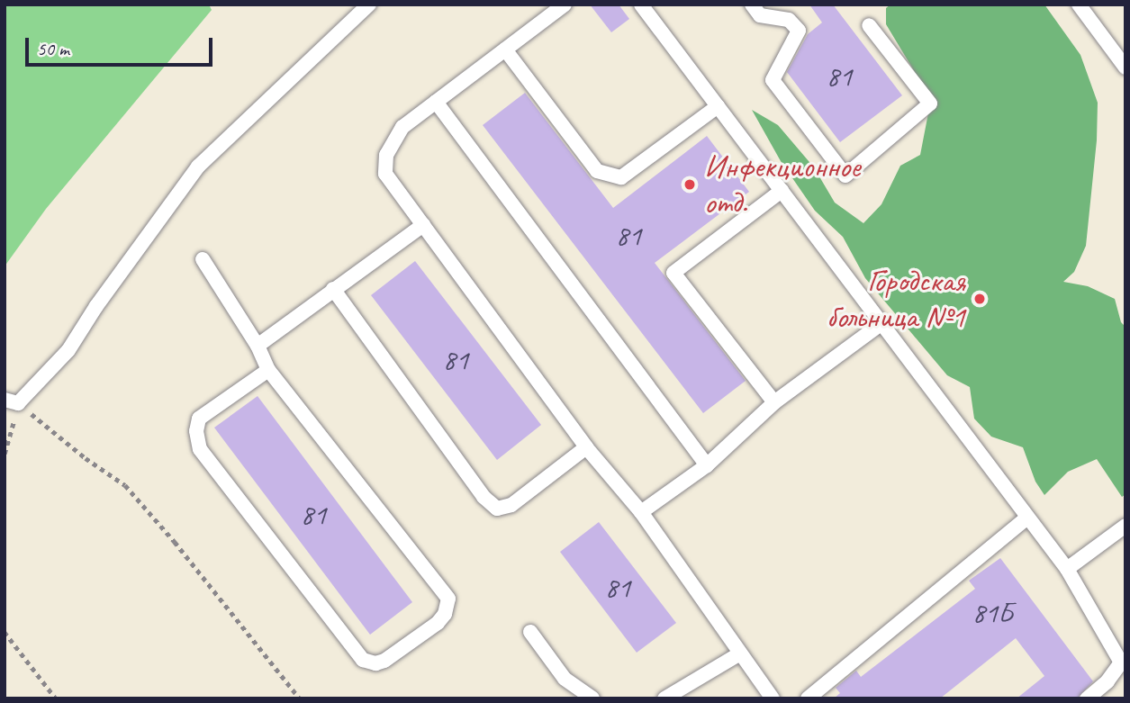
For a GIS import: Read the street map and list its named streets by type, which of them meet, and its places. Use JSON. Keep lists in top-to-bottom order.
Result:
{
  "places": ["Инфекционное отд.", "Городская больница №1"],
  "house_numbers": [
    "81",
    "81",
    "81",
    "81",
    "81",
    "81Б"
  ],
  "scale_bar": "50 m"
}
